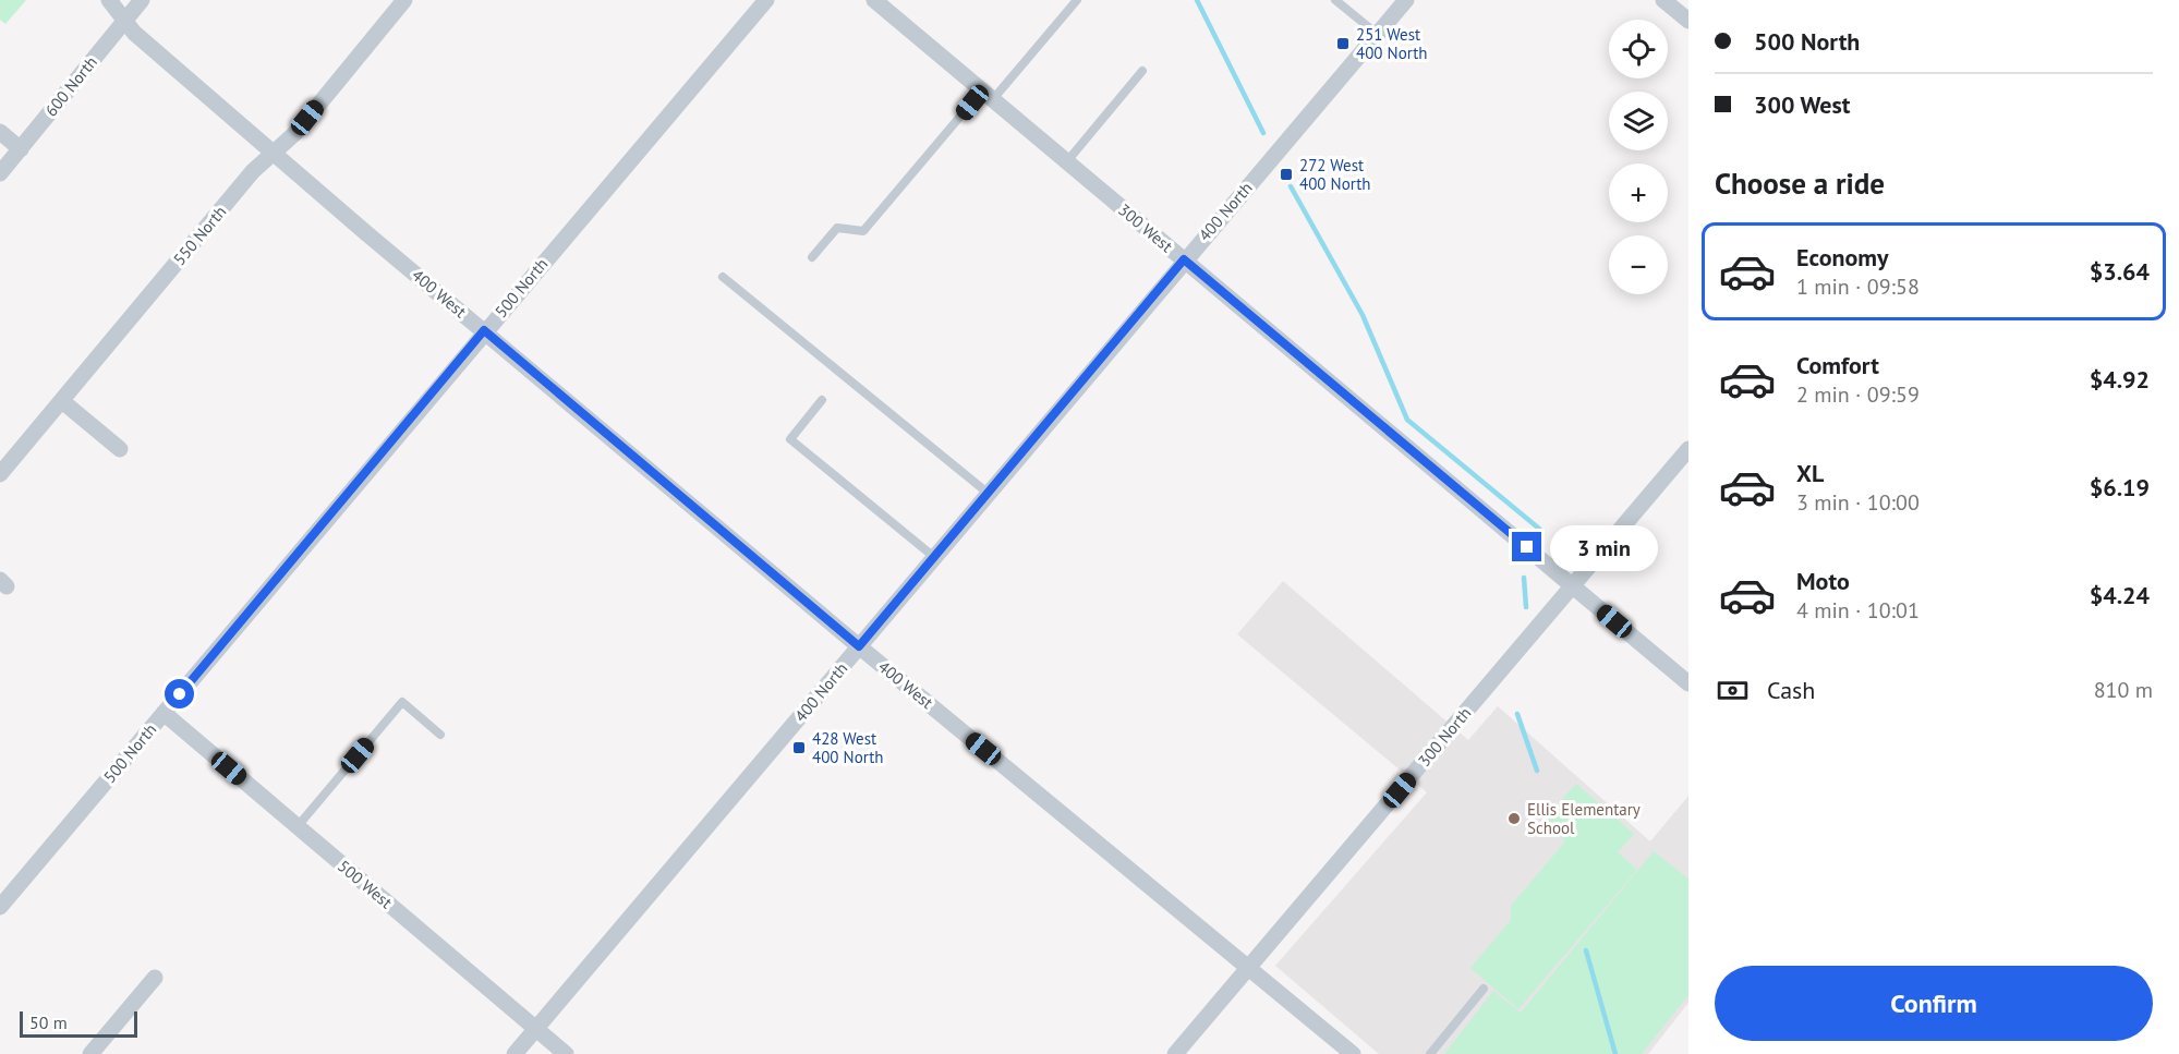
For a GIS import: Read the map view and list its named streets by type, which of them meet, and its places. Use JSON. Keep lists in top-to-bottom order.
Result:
{
  "streets": {
    "street": [
      "600 North",
      "400 North",
      "300 West",
      "550 North",
      "500 North",
      "400 West",
      "300 North",
      "500 West"
    ]
  },
  "crossings": [
    ["600 North", "400 West"],
    ["400 North", "300 West"],
    ["400 North", "400 West"],
    ["400 North", "500 West"],
    ["300 West", "300 North"],
    ["550 North", "400 West"],
    ["500 North", "400 West"],
    ["500 North", "500 West"],
    ["400 West", "300 North"]
  ],
  "places": {
    "transit": ["251 West 400 North", "272 West 400 North", "428 West 400 North"],
    "other": ["Ellis Elementary School"]
  },
  "scale_bar": "50 m",
  "page": {
    "banner": ["500 North", "300 West"],
    "map_buttons": ["+", "−"],
    "heading": "Choose a ride",
    "list": [
      {
        "name": "Economy",
        "note": "1 min · 09:58",
        "value": "$3.64"
      },
      {
        "name": "Comfort",
        "note": "2 min · 09:59",
        "value": "$4.92"
      },
      {
        "name": "XL",
        "note": "3 min · 10:00",
        "value": "$6.19"
      },
      {
        "name": "Moto",
        "note": "4 min · 10:01",
        "value": "$4.24"
      }
    ],
    "bubble": "3 min",
    "pay": ["Cash", "810 m"],
    "buttons": "Confirm",
    "scale": "50 m"
  }
}
